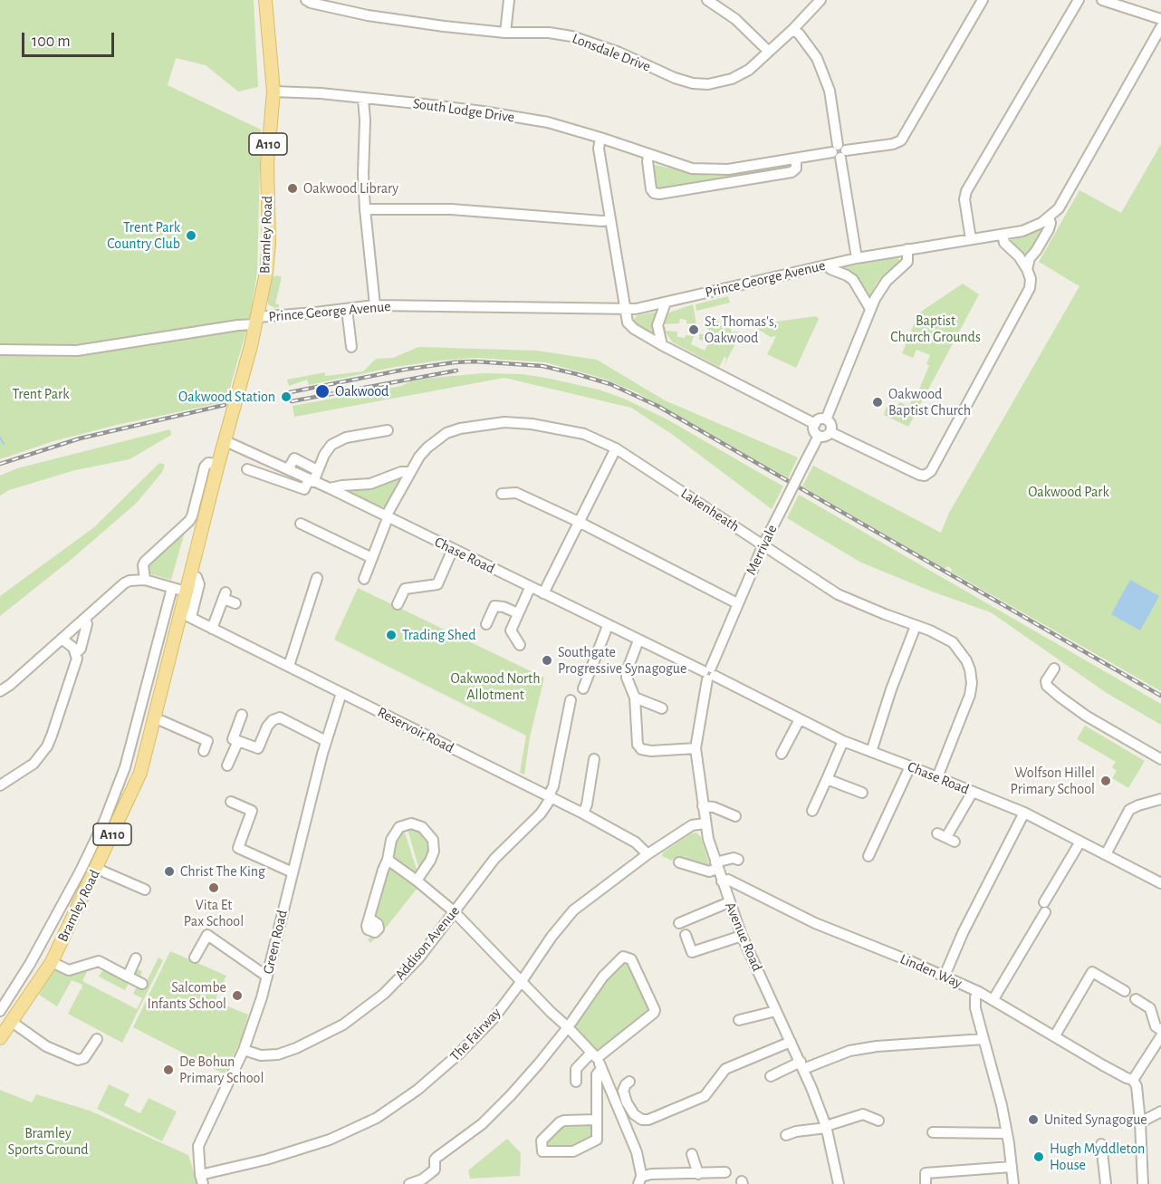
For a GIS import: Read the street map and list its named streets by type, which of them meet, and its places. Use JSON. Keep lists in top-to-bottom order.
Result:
{
  "streets": {
    "main road": ["A110", "Bramley Road"],
    "street": [
      "Lonsdale Drive",
      "South Lodge Drive",
      "Prince George Avenue",
      "Lakenheath",
      "Merrivale",
      "Chase Road",
      "Reservoir Road",
      "Avenue Road",
      "Green Road",
      "Addison Avenue",
      "Linden Way",
      "The Fairway"
    ]
  },
  "crossings": [
    ["South Lodge Drive", "Bramley Road"],
    ["Bramley Road", "Prince George Avenue"],
    ["Bramley Road", "Chase Road"],
    ["Bramley Road", "Reservoir Road"],
    ["Lakenheath", "Merrivale"],
    ["Lakenheath", "Chase Road"],
    ["Merrivale", "Chase Road"],
    ["Merrivale", "Avenue Road"],
    ["Chase Road", "Avenue Road"],
    ["Reservoir Road", "Green Road"],
    ["Reservoir Road", "Addison Avenue"],
    ["Reservoir Road", "The Fairway"],
    ["Avenue Road", "Linden Way"],
    ["Avenue Road", "The Fairway"],
    ["Green Road", "Addison Avenue"],
    ["Green Road", "The Fairway"]
  ],
  "parks": [
    "Baptist Church Grounds",
    "Trent Park",
    "Oakwood Park",
    "Oakwood North Allotment",
    "Bramley Sports Ground"
  ],
  "places": [
    "Oakwood Library",
    "Trent Park Country Club",
    "St. Thomas's, Oakwood",
    "Oakwood",
    "Oakwood Station",
    "Oakwood Baptist Church",
    "Trading Shed",
    "Southgate Progressive Synagogue",
    "Wolfson Hillel Primary School",
    "Christ The King",
    "Vita Et Pax School",
    "Salcombe Infants School",
    "De Bohun Primary School",
    "United Synagogue",
    "Hugh Myddleton House"
  ],
  "scale_bar": "100 m"
}
